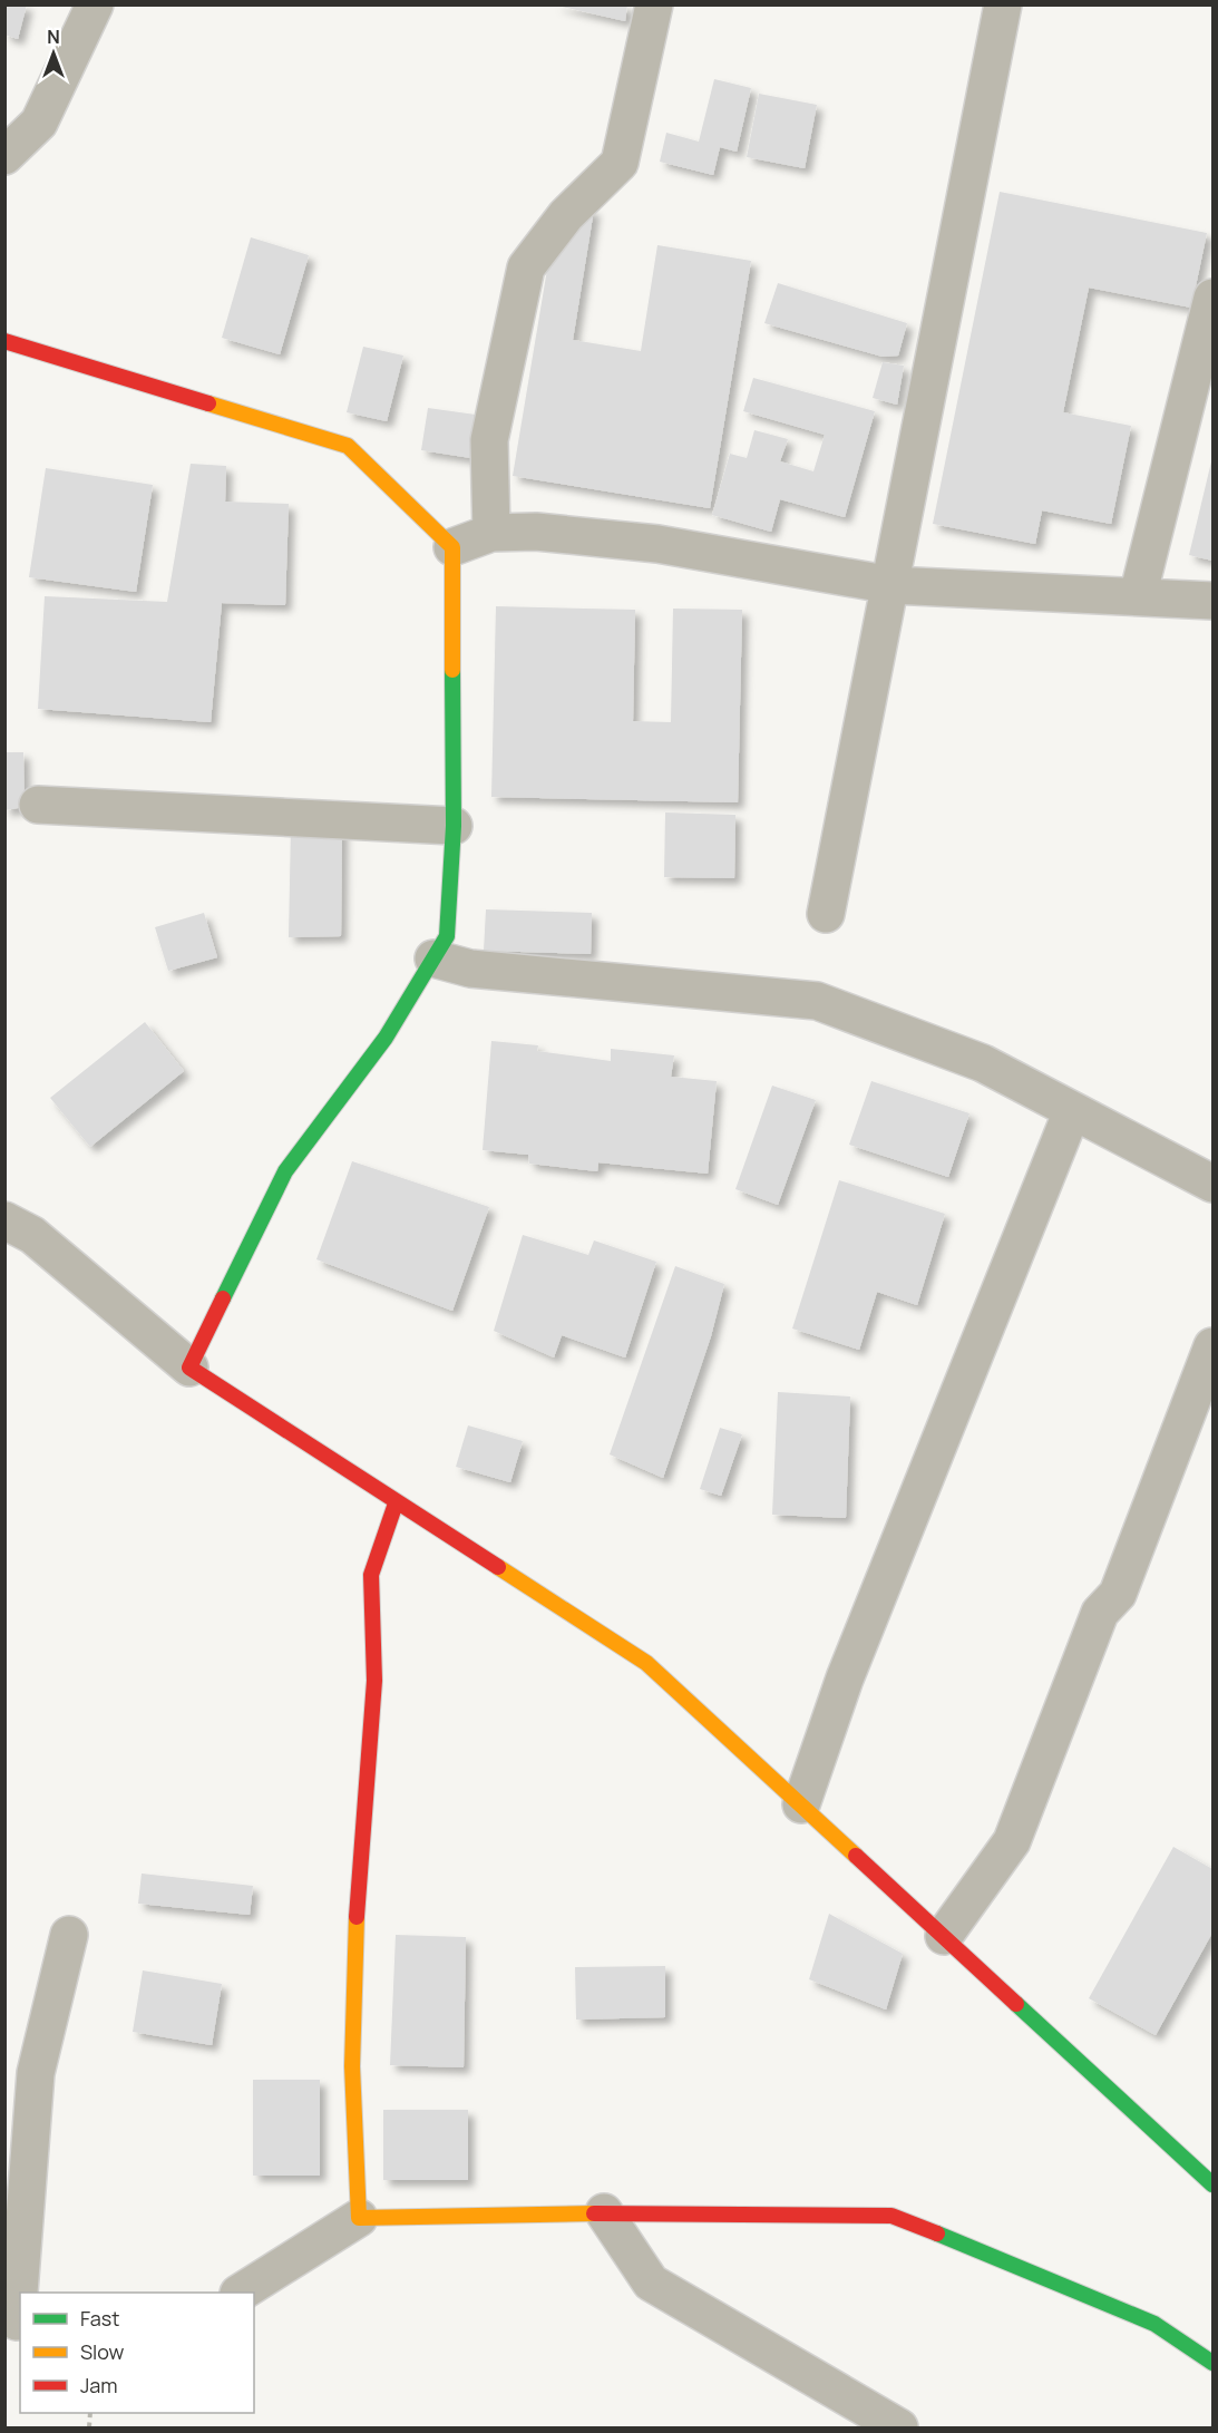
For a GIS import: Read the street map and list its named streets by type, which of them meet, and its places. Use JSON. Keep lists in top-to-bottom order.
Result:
{
  "legend": ["Fast", "Slow", "Jam"],
  "north": "top"
}
